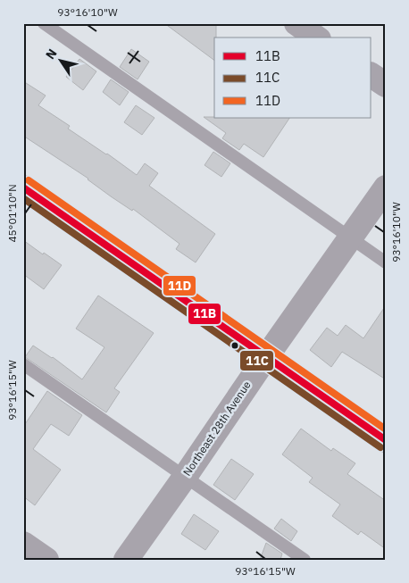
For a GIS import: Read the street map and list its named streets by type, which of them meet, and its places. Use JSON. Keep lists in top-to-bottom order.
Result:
{
  "streets": {
    "street": ["Northeast 28th Avenue"]
  },
  "lines": ["transit line 11D", "transit line 11B", "transit line 11C"],
  "legend": ["11B", "11C", "11D"],
  "north": "top left",
  "coordinates": ["93°16'10\"W", "45°01'10\"N", "93°16'15\"W"]
}
